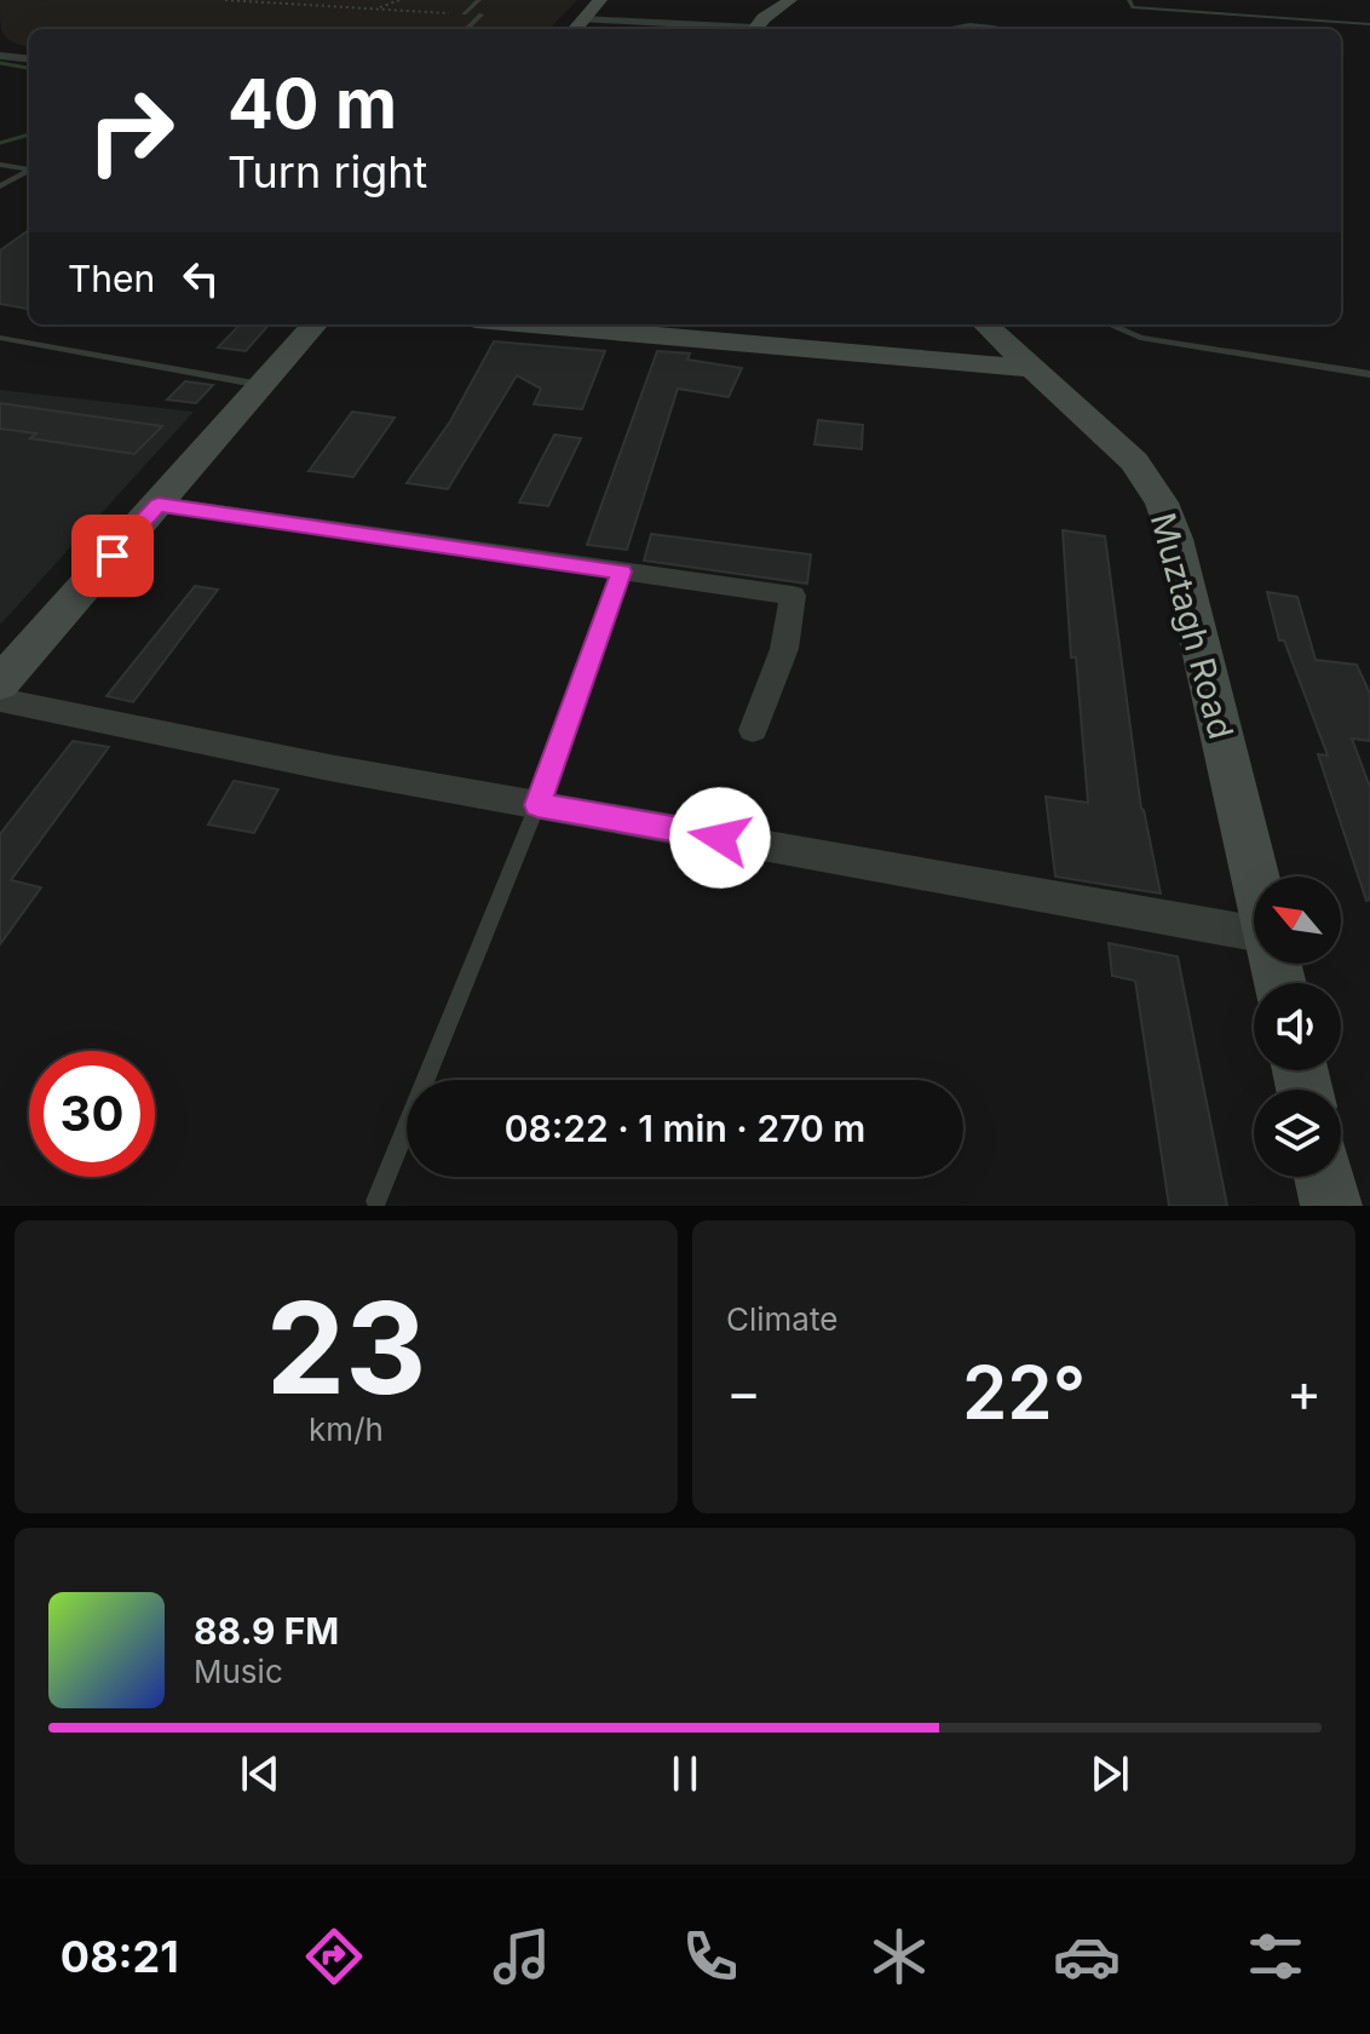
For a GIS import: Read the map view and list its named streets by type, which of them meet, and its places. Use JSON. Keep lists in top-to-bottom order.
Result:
{
  "streets": {
    "street": ["Muztagh Road"]
  },
  "north": "top left",
  "page": {
    "turn": ["40 m", "Turn right"],
    "then": "Then",
    "limit": "30",
    "trip": "08:22 · 1 min · 270 m",
    "tile": [
      ["23", "km/h"],
      "Climate"
    ],
    "heat": ["−", "22°", "+"],
    "song": ["88.9 FM", "Music"],
    "tabs": "08:21"
  }
}
